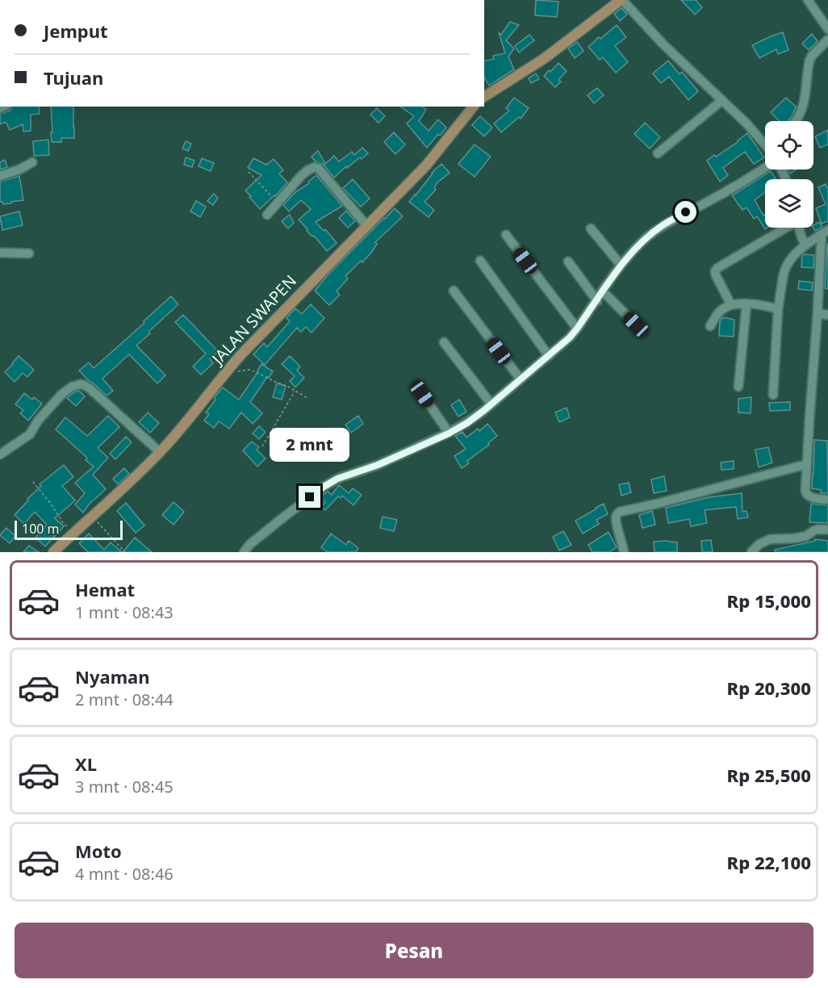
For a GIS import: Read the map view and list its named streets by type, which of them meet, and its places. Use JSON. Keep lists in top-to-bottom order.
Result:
{
  "streets": {
    "main road": ["JALAN SWAPEN"]
  },
  "scale_bar": "100 m",
  "page": {
    "banner": ["Jemput", "Tujuan"],
    "bubble": "2 mnt",
    "scale": "100 m",
    "list": [
      {
        "name": "Hemat",
        "note": "1 mnt · 08:43",
        "value": "Rp 15,000"
      },
      {
        "name": "Nyaman",
        "note": "2 mnt · 08:44",
        "value": "Rp 20,300"
      },
      {
        "name": "XL",
        "note": "3 mnt · 08:45",
        "value": "Rp 25,500"
      },
      {
        "name": "Moto",
        "note": "4 mnt · 08:46",
        "value": "Rp 22,100"
      }
    ],
    "buttons": "Pesan"
  }
}
